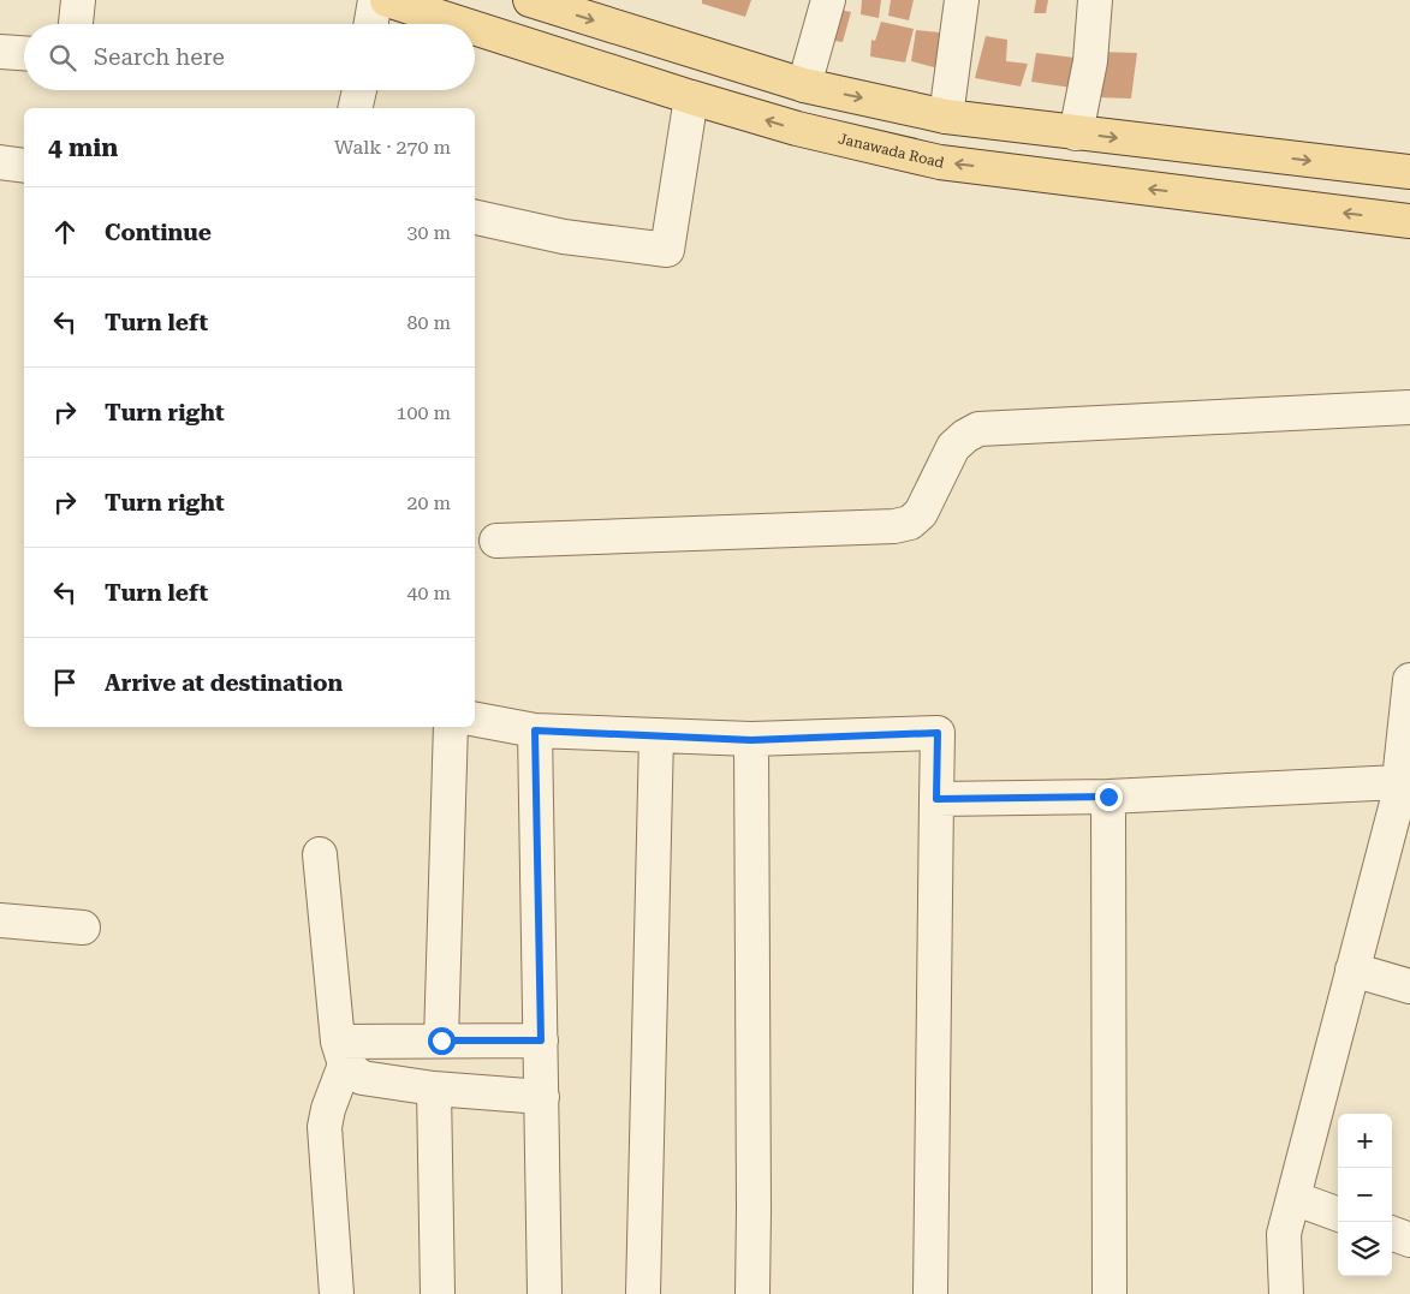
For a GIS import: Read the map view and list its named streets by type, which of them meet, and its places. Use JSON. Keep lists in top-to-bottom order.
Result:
{
  "streets": {
    "main road": ["Janawada Road"]
  },
  "page": {
    "search": "Search here",
    "heading": ["4 min", "Walk · 270 m"],
    "list": [
      ["Continue", "30 m"],
      ["Turn left", "80 m"],
      ["Turn right", "100 m"],
      ["Turn right", "20 m"],
      ["Turn left", "40 m"],
      "Arrive at destination"
    ],
    "map_buttons": ["+", "−"]
  }
}
